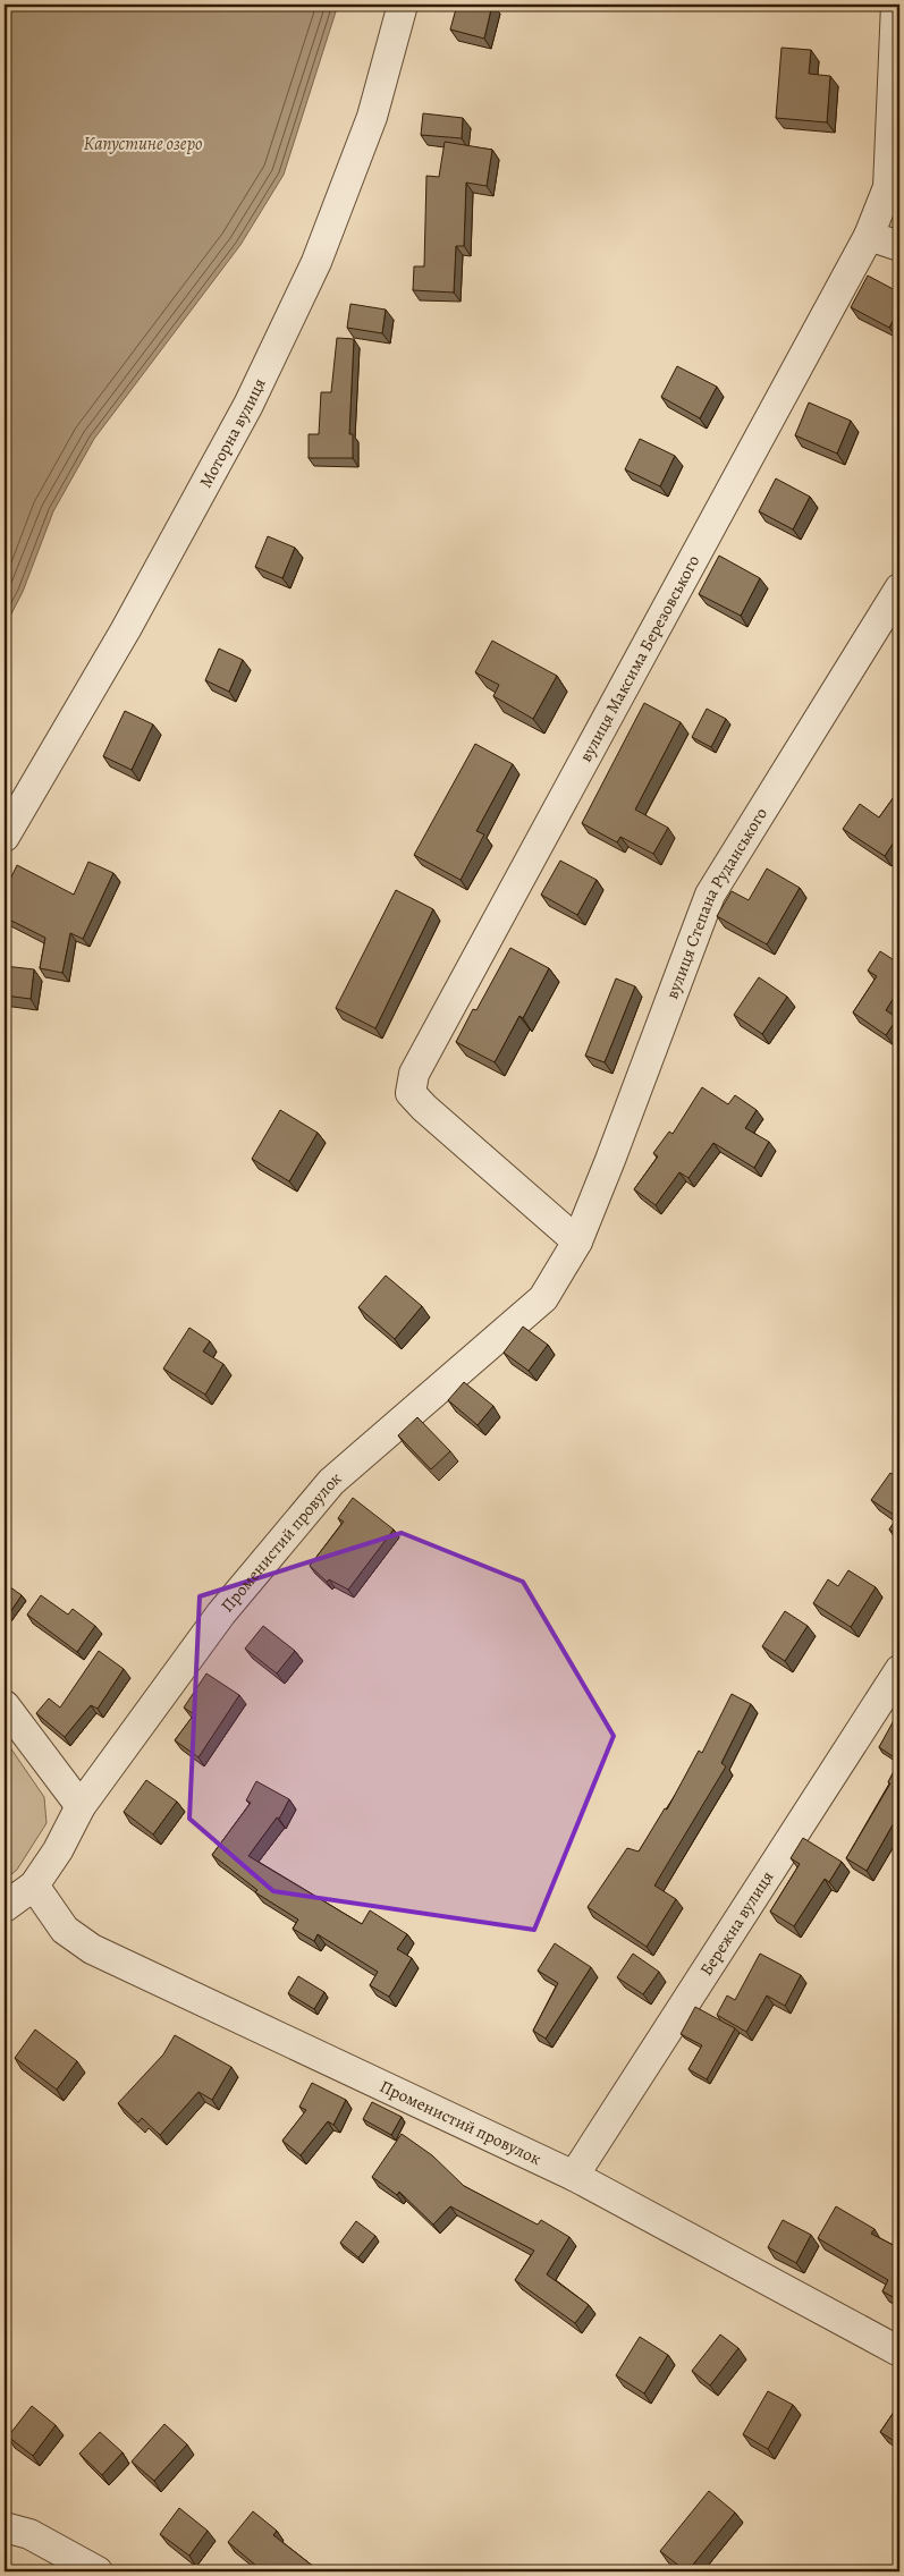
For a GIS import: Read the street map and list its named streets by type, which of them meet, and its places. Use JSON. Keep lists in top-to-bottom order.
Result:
{
  "streets": {
    "street": [
      "Моторна вулиця",
      "вулиця Максима Березовського",
      "вулиця Степана Руданського",
      "Променистий провулок",
      "Бережна вулиця"
    ]
  },
  "crossings": [
    ["вулиця Максима Березовського", "вулиця Степана Руданського"],
    ["вулиця Максима Березовського", "Променистий провулок"],
    ["вулиця Степана Руданського", "Променистий провулок"],
    ["Променистий провулок", "Бережна вулиця"]
  ],
  "water": ["Капустине озеро"]
}
